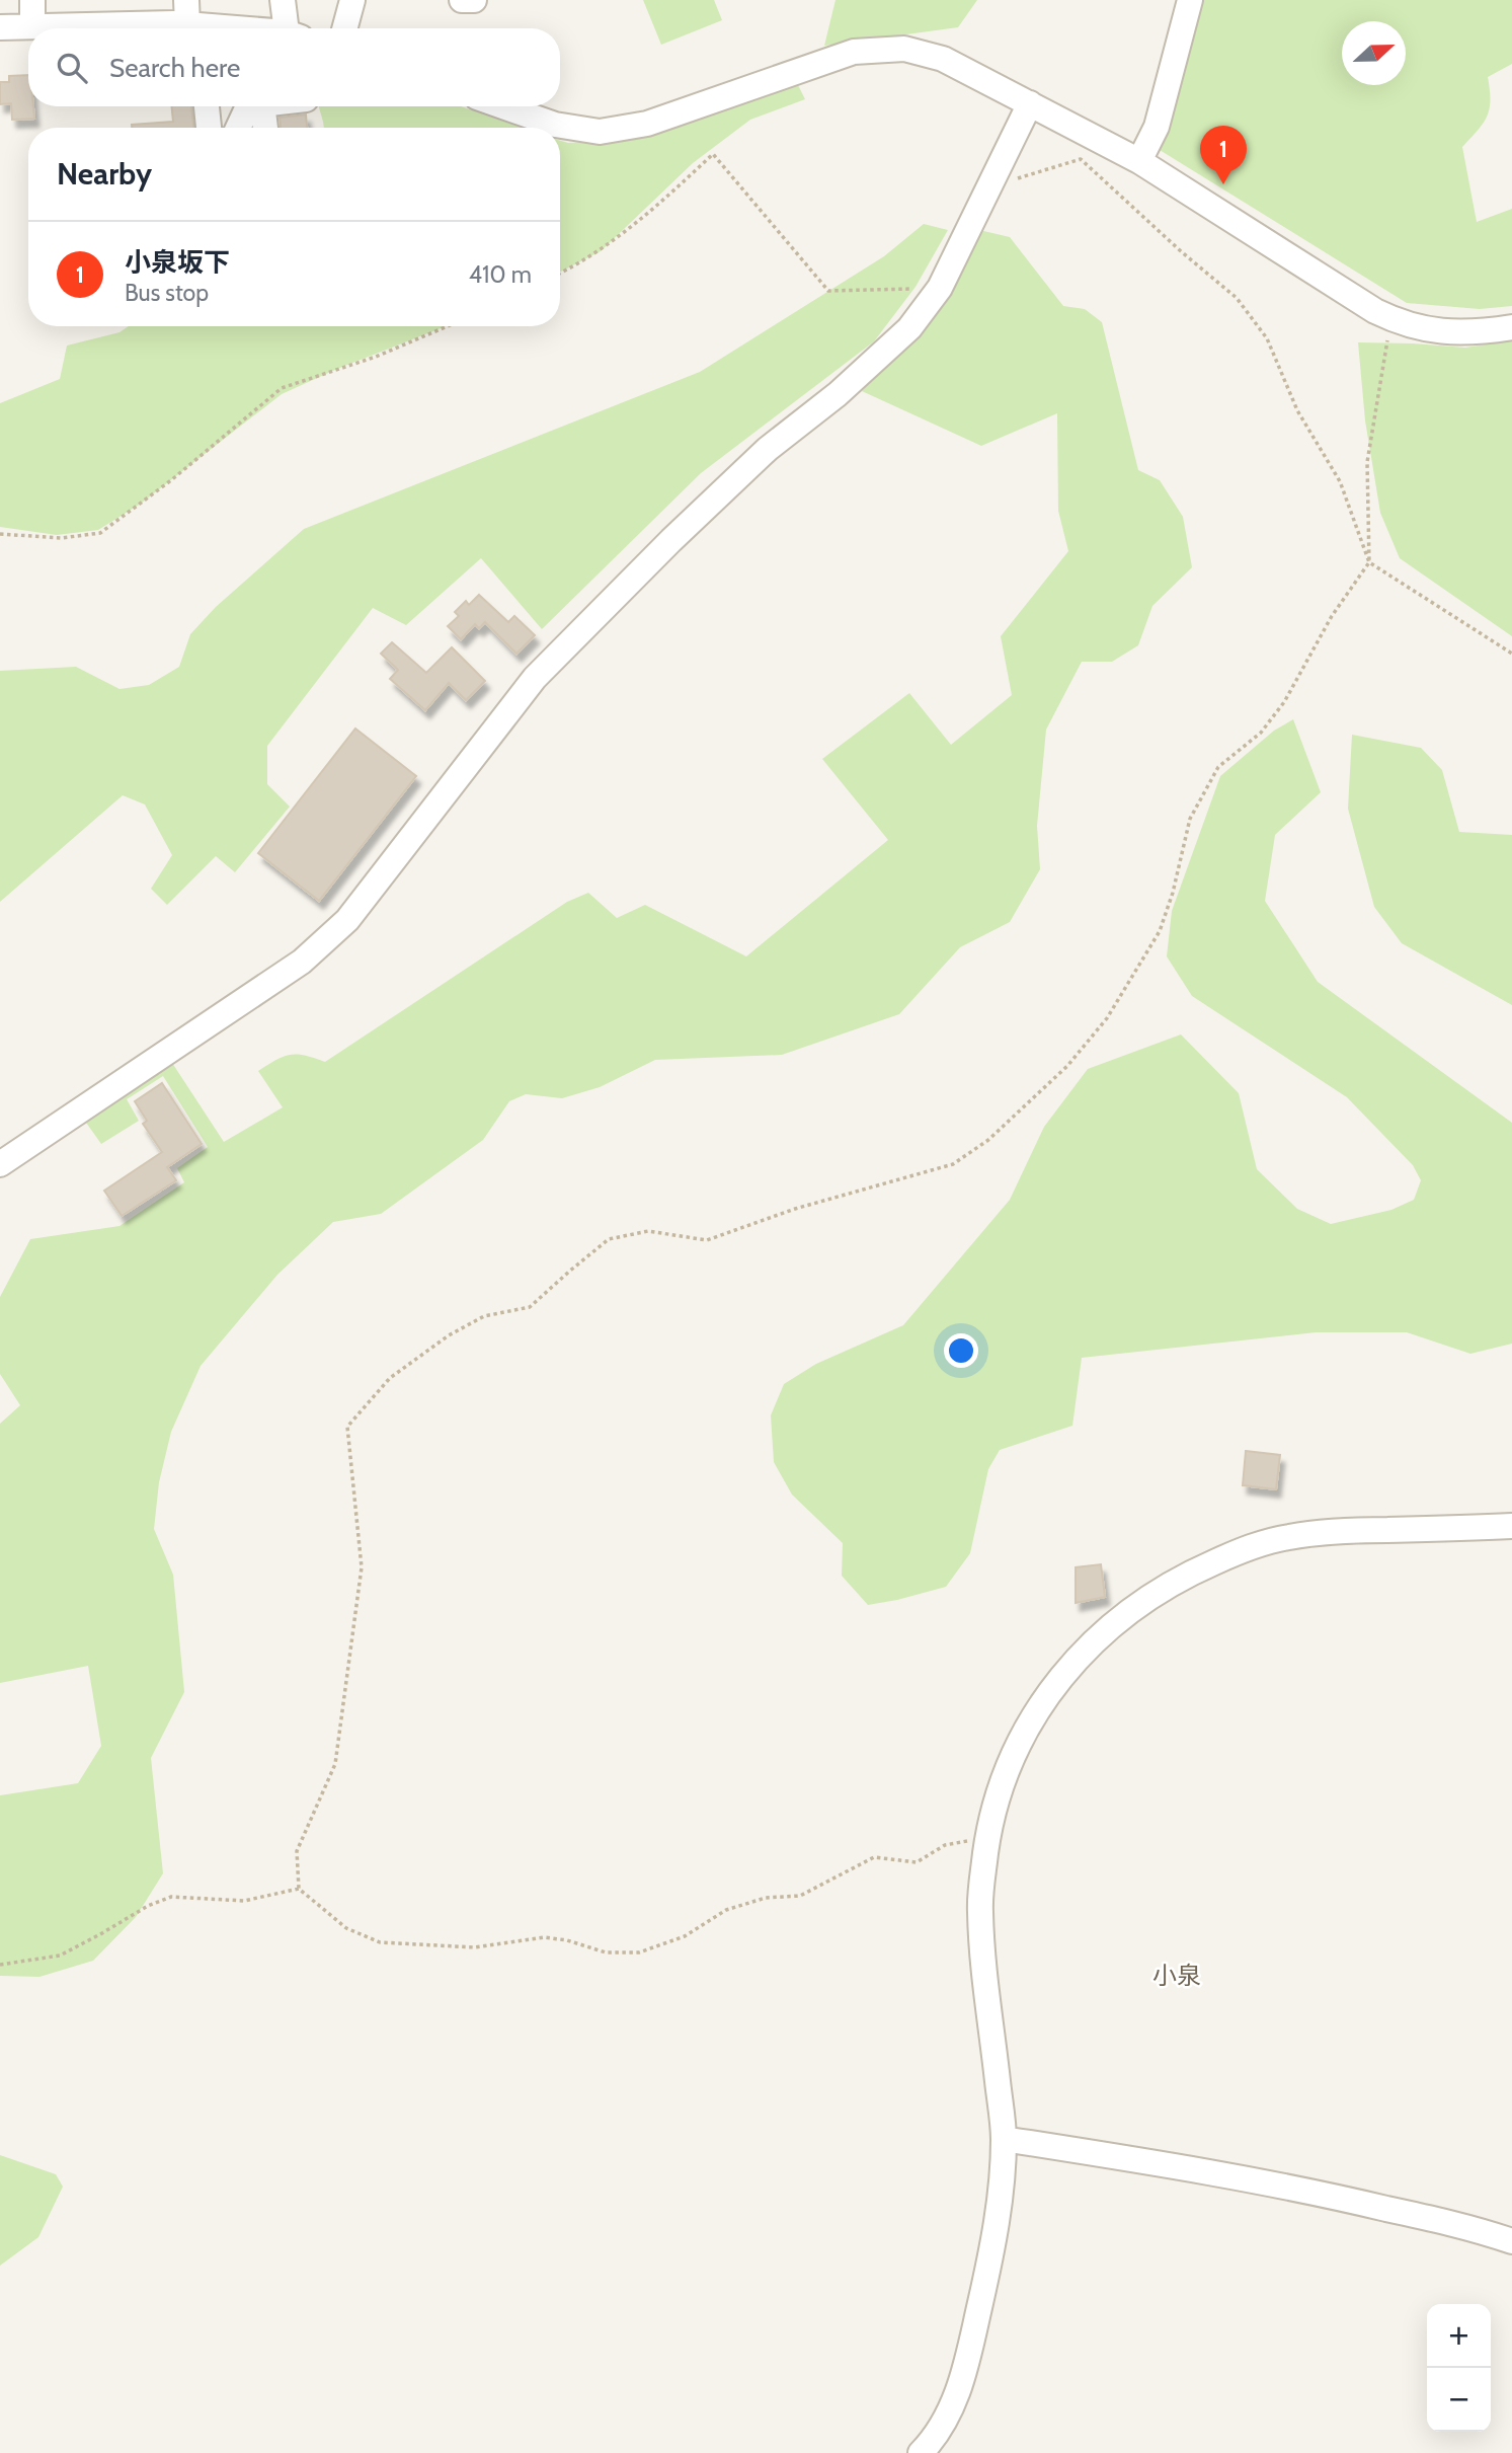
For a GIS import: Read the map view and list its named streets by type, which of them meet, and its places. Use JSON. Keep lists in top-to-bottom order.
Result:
{
  "districts": ["小泉"],
  "north": "right",
  "page": {
    "search": "Search here",
    "pins": "1",
    "heading": "Nearby",
    "list": [
      {
        "mark": "1",
        "name": "小泉坂下",
        "note": "Bus stop",
        "value": "410 m"
      }
    ],
    "map_buttons": ["+", "−"]
  }
}
